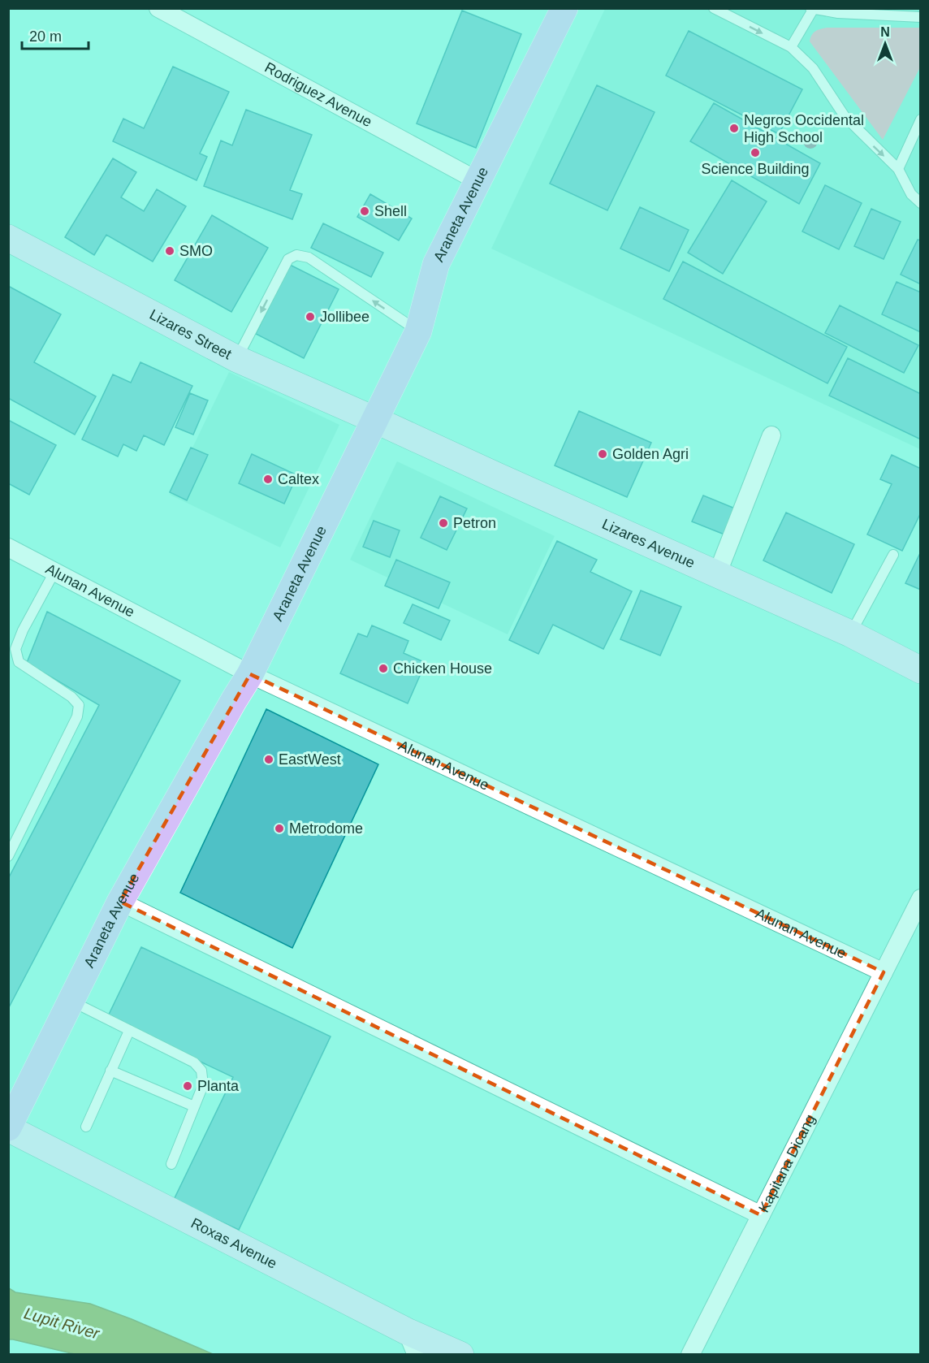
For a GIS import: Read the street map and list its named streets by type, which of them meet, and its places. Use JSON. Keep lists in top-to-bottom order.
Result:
{
  "streets": {
    "main road": ["Araneta Avenue"],
    "street": [
      "Rodriguez Avenue",
      "Lizares Street",
      "Lizares Avenue",
      "Alunan Avenue",
      "Kapitana Dicang",
      "Roxas Avenue"
    ]
  },
  "crossings": [
    ["Rodriguez Avenue", "Araneta Avenue"],
    ["Araneta Avenue", "Lizares Street"],
    ["Araneta Avenue", "Lizares Avenue"],
    ["Araneta Avenue", "Alunan Avenue"],
    ["Araneta Avenue", "Roxas Avenue"],
    ["Lizares Street", "Lizares Avenue"],
    ["Alunan Avenue", "Kapitana Dicang"]
  ],
  "water": ["Lupit River"],
  "places": [
    "Negros Occidental High School",
    "Science Building",
    "Shell",
    "SMO",
    "Jollibee",
    "Golden Agri",
    "Caltex",
    "Petron",
    "Chicken House",
    "EastWest",
    "Metrodome",
    "Planta"
  ],
  "scale_bar": "20 m",
  "north": "top"
}
